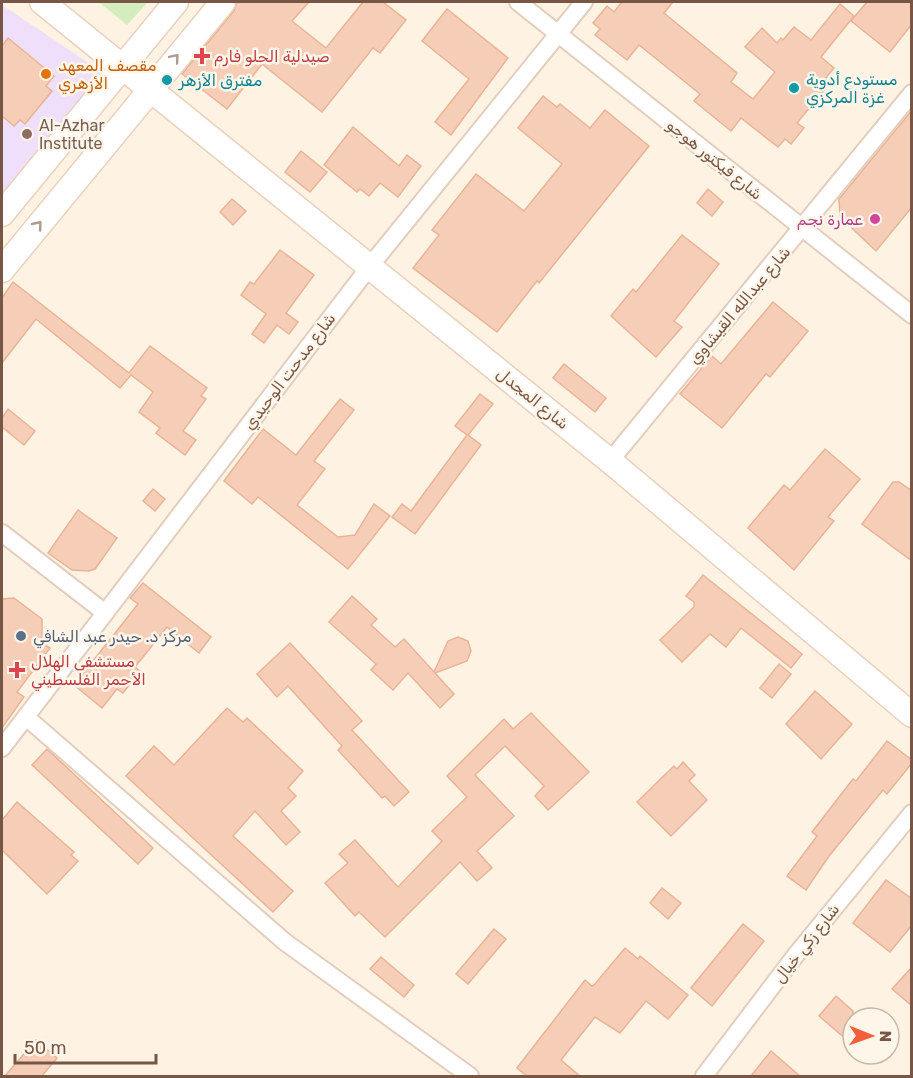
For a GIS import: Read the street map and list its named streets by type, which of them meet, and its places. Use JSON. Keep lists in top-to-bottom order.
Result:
{
  "streets": {
    "main road": ["شارع المجدل"],
    "street": [
      "شارع فيكتور هوجو",
      "شارع عبدالله القيشاوي",
      "شارع مدحت الوحيدي",
      "شارع زكي خيال"
    ]
  },
  "crossings": [
    ["شارع فيكتور هوجو", "شارع عبدالله القيشاوي"],
    ["شارع فيكتور هوجو", "شارع مدحت الوحيدي"],
    ["شارع عبدالله القيشاوي", "شارع المجدل"],
    ["شارع مدحت الوحيدي", "شارع المجدل"]
  ],
  "places": {
    "health": ["صيدلية الحلو فارم", "مستشفى الهلال الأحمر الفلسطيني"],
    "other": [
      "مقصف المعهد الأزهري",
      "مفترق الأزهر",
      "مستودع أدوية غزة المركزي",
      "Al-Azhar Institute",
      "عمارة نجم",
      "مركز د. حيدر عبد الشافي"
    ]
  },
  "scale_bar": "50 m",
  "north": "right"
}
